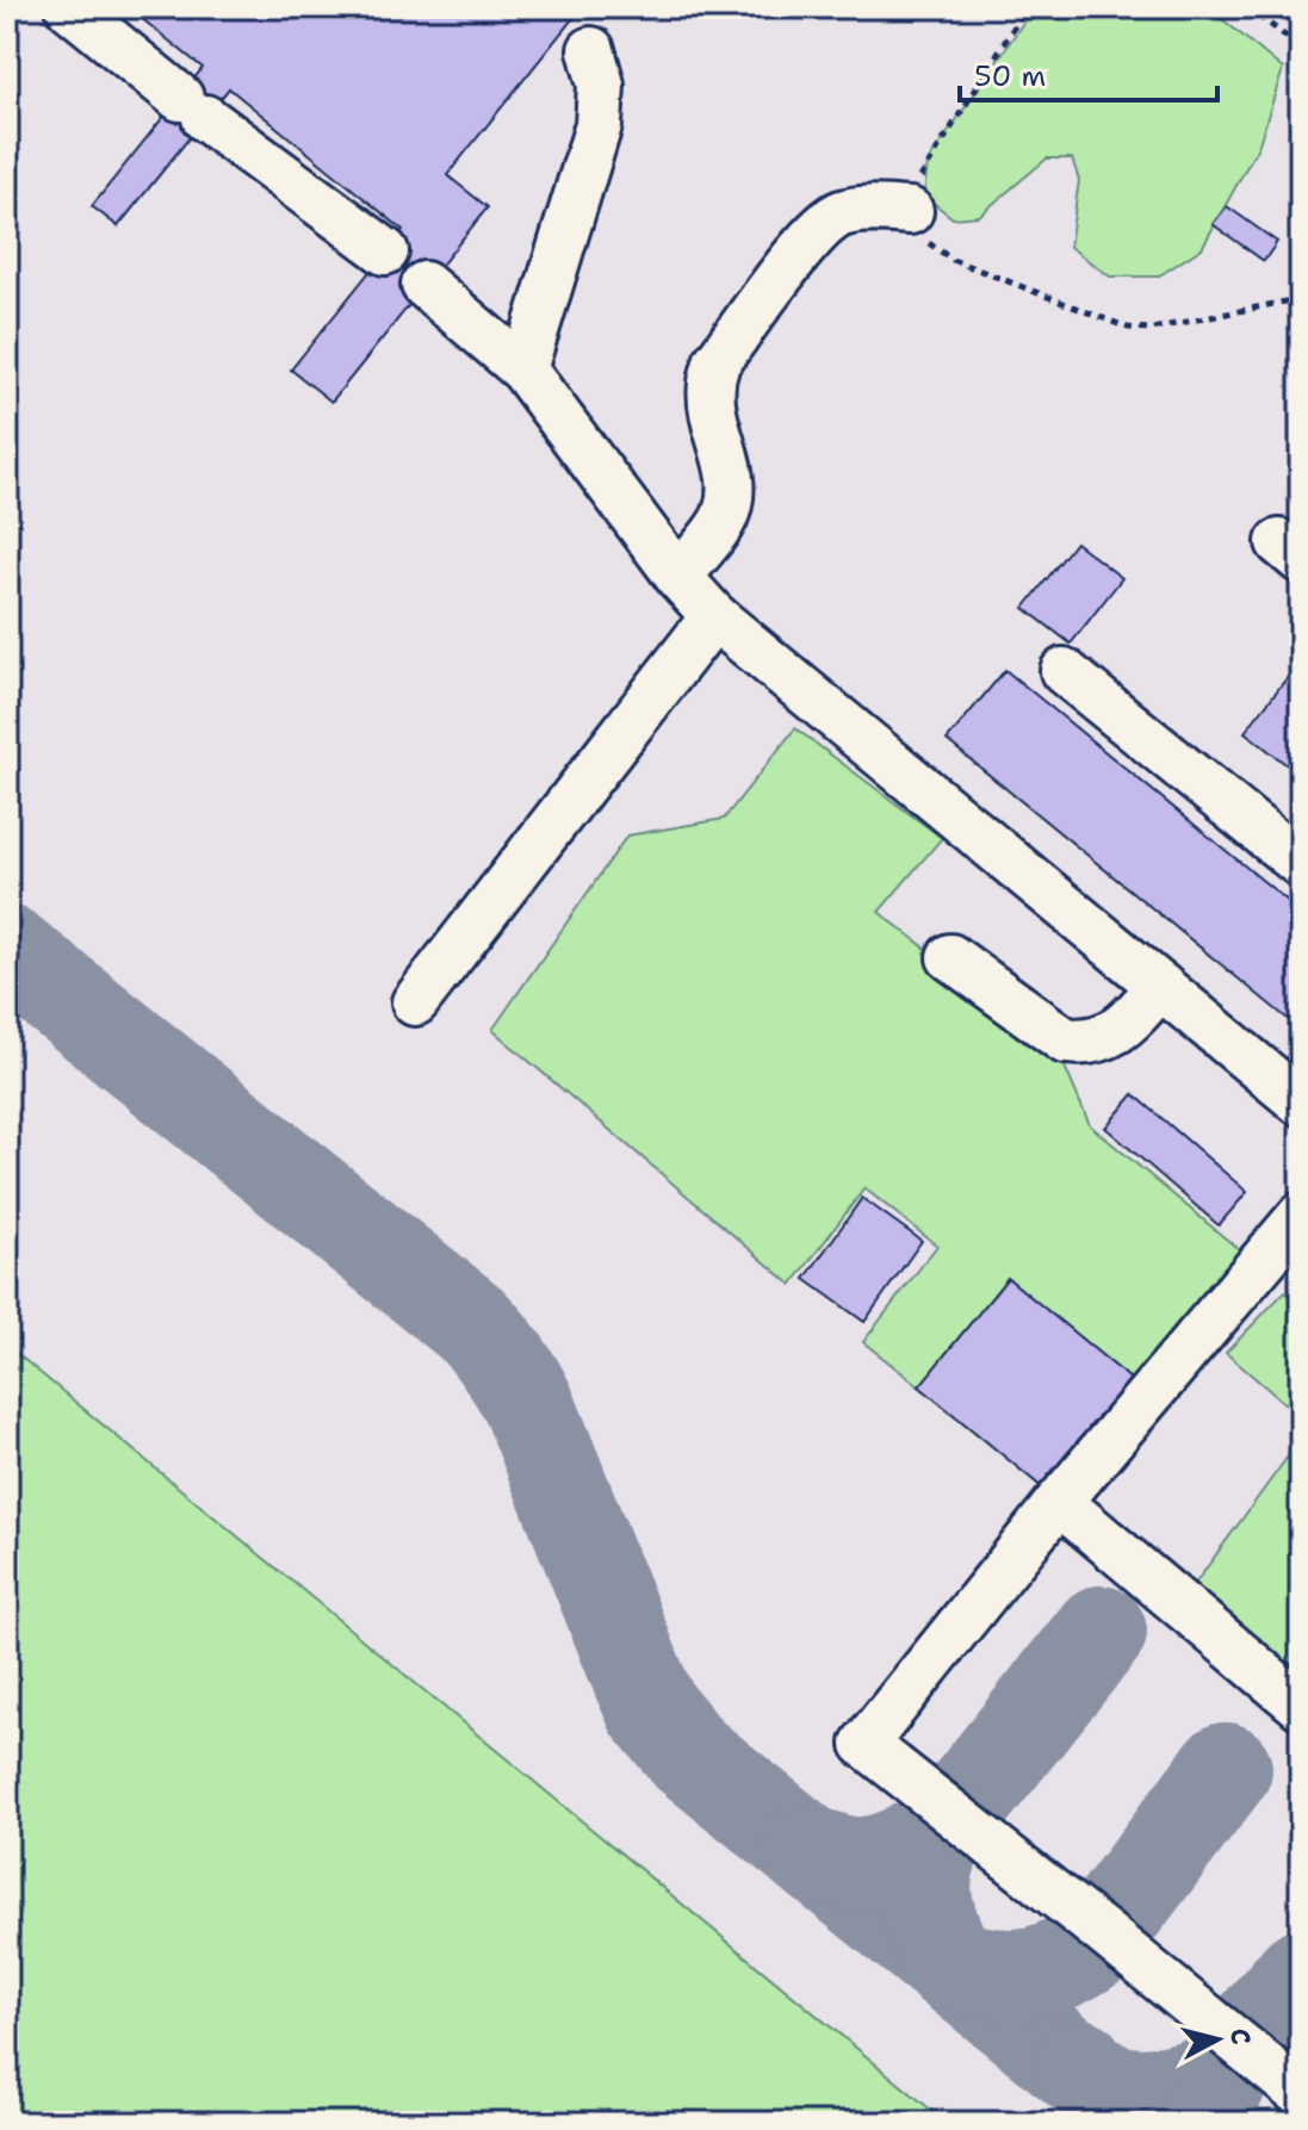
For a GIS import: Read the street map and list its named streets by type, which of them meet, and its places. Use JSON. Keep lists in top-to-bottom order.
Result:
{
  "scale_bar": "50 m",
  "north": "right"
}
